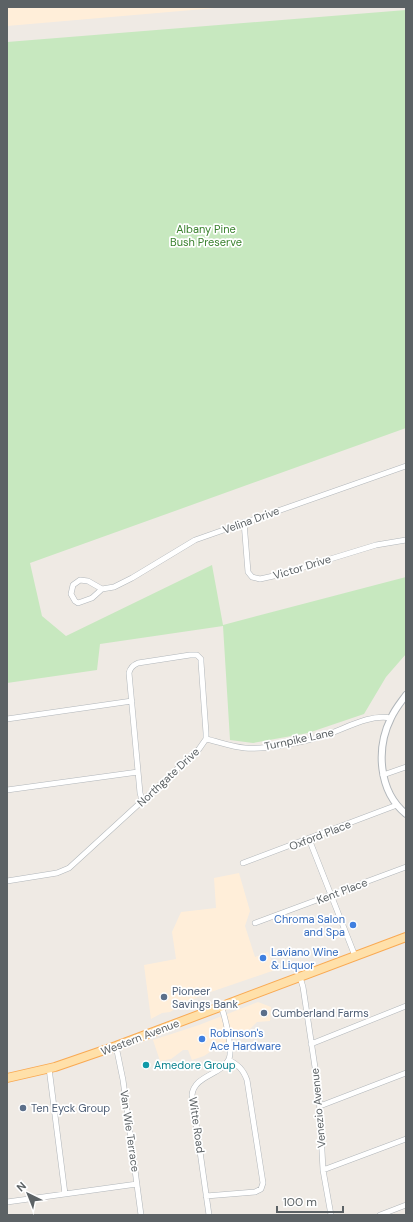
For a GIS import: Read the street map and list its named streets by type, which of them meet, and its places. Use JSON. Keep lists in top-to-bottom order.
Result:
{
  "streets": {
    "main road": ["Western Avenue"],
    "street": [
      "Velina Drive",
      "Victor Drive",
      "Turnpike Lane",
      "Northgate Drive",
      "Oxford Place",
      "Kent Place",
      "Venezio Avenue",
      "Witte Road",
      "Van Wie Terrace"
    ]
  },
  "crossings": [
    ["Velina Drive", "Victor Drive"],
    ["Turnpike Lane", "Northgate Drive"],
    ["Western Avenue", "Venezio Avenue"],
    ["Western Avenue", "Van Wie Terrace"]
  ],
  "parks": ["Albany Pine Bush Preserve"],
  "places": [
    "Chroma Salon and Spa",
    "Laviano Wine & Liquor",
    "Pioneer Savings Bank",
    "Cumberland Farms",
    "Robinson's Ace Hardware",
    "Amedore Group",
    "Ten Eyck Group"
  ],
  "scale_bar": "100 m",
  "north": "top left"
}
